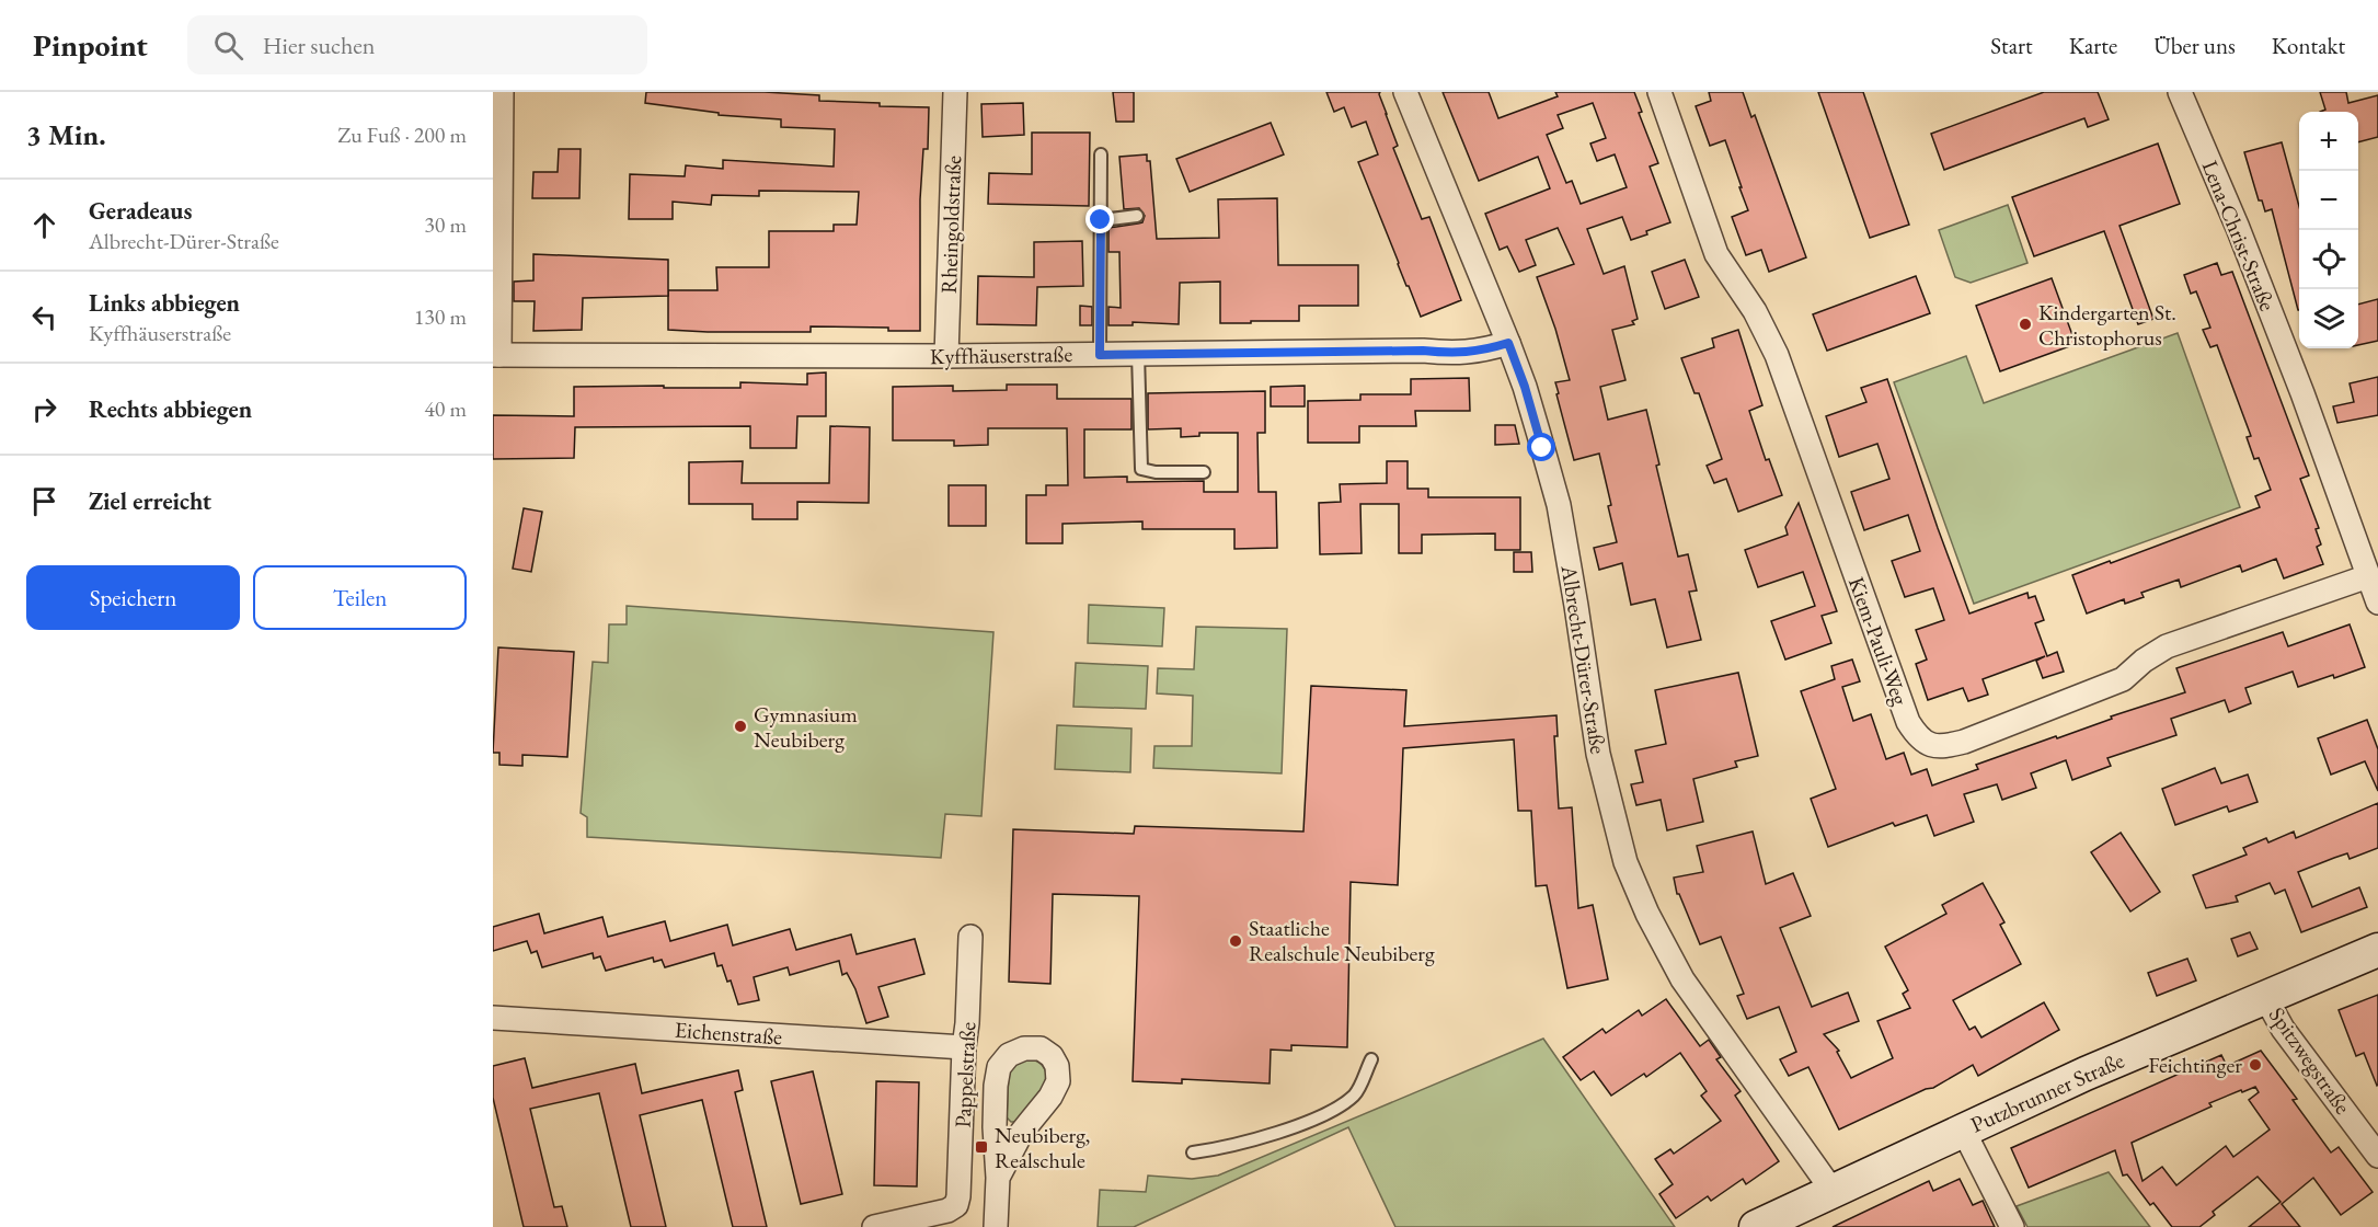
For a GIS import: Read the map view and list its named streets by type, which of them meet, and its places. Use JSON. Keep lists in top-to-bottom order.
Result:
{
  "streets": {
    "main road": ["Putzbrunner Straße"],
    "street": [
      "Rheingoldstraße",
      "Lena-Christ-Straße",
      "Kyffhäuserstraße",
      "Kiem-Pauli-Weg",
      "Albrecht-Dürer-Straße",
      "Eichenstraße",
      "Spitzwegstraße",
      "Pappelstraße"
    ]
  },
  "crossings": [
    ["Rheingoldstraße", "Kyffhäuserstraße"],
    ["Lena-Christ-Straße", "Kiem-Pauli-Weg"],
    ["Kyffhäuserstraße", "Albrecht-Dürer-Straße"],
    ["Albrecht-Dürer-Straße", "Putzbrunner Straße"],
    ["Eichenstraße", "Pappelstraße"],
    ["Spitzwegstraße", "Putzbrunner Straße"]
  ],
  "places": {
    "other": [
      "Kindergarten St. Christophorus",
      "Gymnasium Neubiberg",
      "Staatliche Realschule Neubiberg",
      "Feichtinger"
    ],
    "transit": ["Neubiberg, Realschule"]
  },
  "page": {
    "header": "Pinpoint",
    "search": "Hier suchen",
    "nav": [
      "Start",
      "Karte",
      "Über uns",
      "Kontakt"
    ],
    "heading": ["3 Min.", "Zu Fuß · 200 m"],
    "map_buttons": ["+", "−"],
    "list": [
      ["Geradeaus", "Albrecht-Dürer-Straße", "30 m"],
      ["Links abbiegen", "Kyffhäuserstraße", "130 m"],
      ["Rechts abbiegen", "40 m"],
      "Ziel erreicht"
    ],
    "buttons": ["Speichern", "Teilen"]
  }
}
